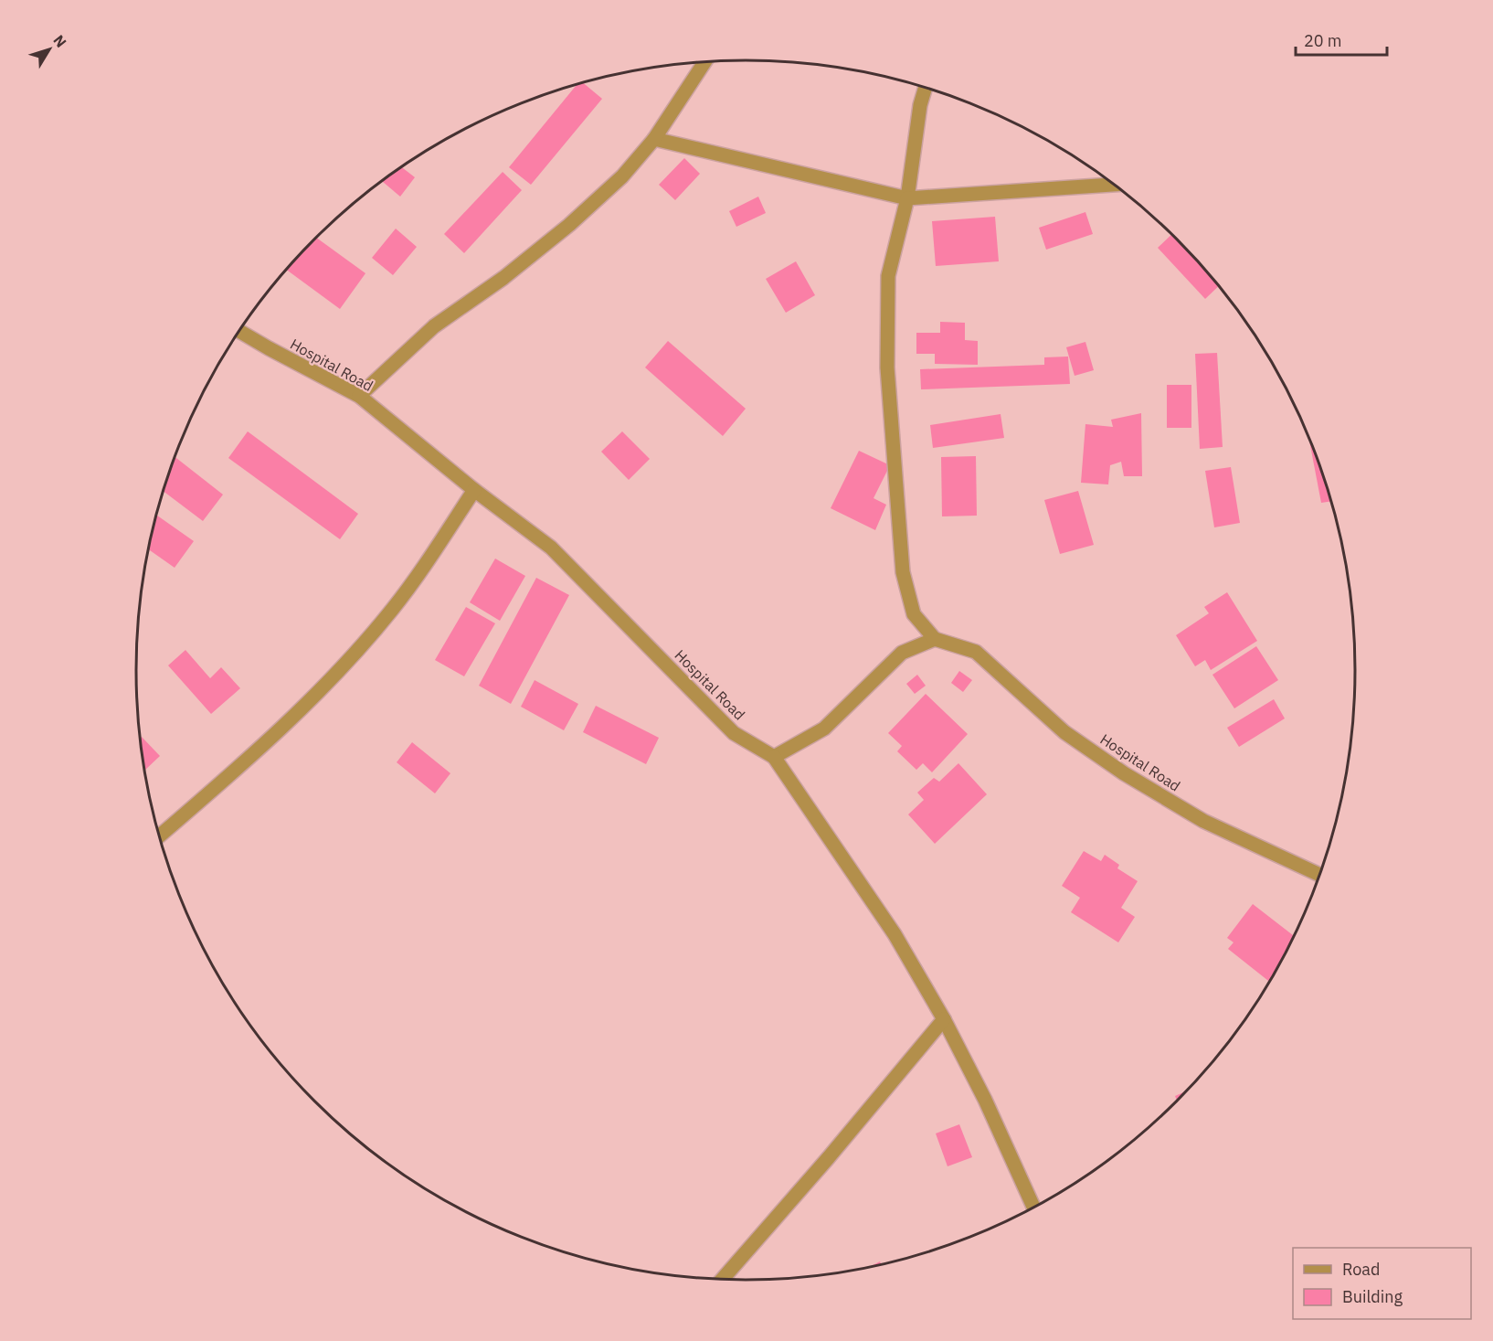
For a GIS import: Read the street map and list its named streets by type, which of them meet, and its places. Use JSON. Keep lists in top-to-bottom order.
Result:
{
  "streets": {
    "street": ["Hospital Road"]
  },
  "legend": ["Road", "Building"],
  "scale_bar": "20 m",
  "north": "top right"
}
